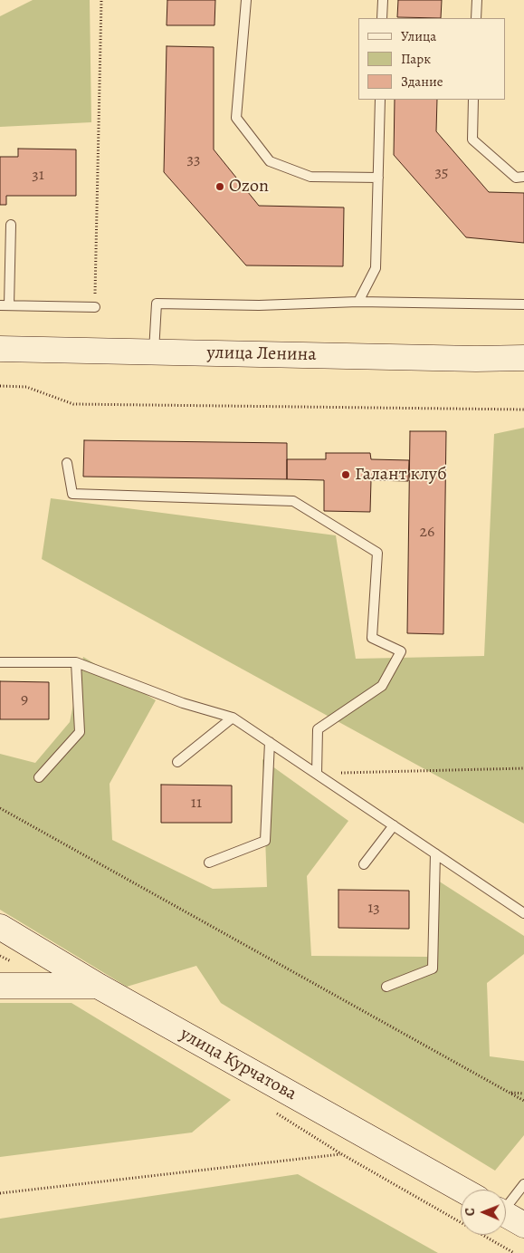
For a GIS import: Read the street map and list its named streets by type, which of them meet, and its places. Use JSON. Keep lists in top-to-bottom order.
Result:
{
  "streets": {
    "main road": ["улица Ленина", "улица Курчатова"]
  },
  "places": ["Ozon", "Галант клуб"],
  "house_numbers": [
    "33",
    "35",
    "31",
    "26",
    "9",
    "11",
    "13"
  ],
  "legend": ["Улица", "Парк", "Здание"],
  "north": "left"
}
